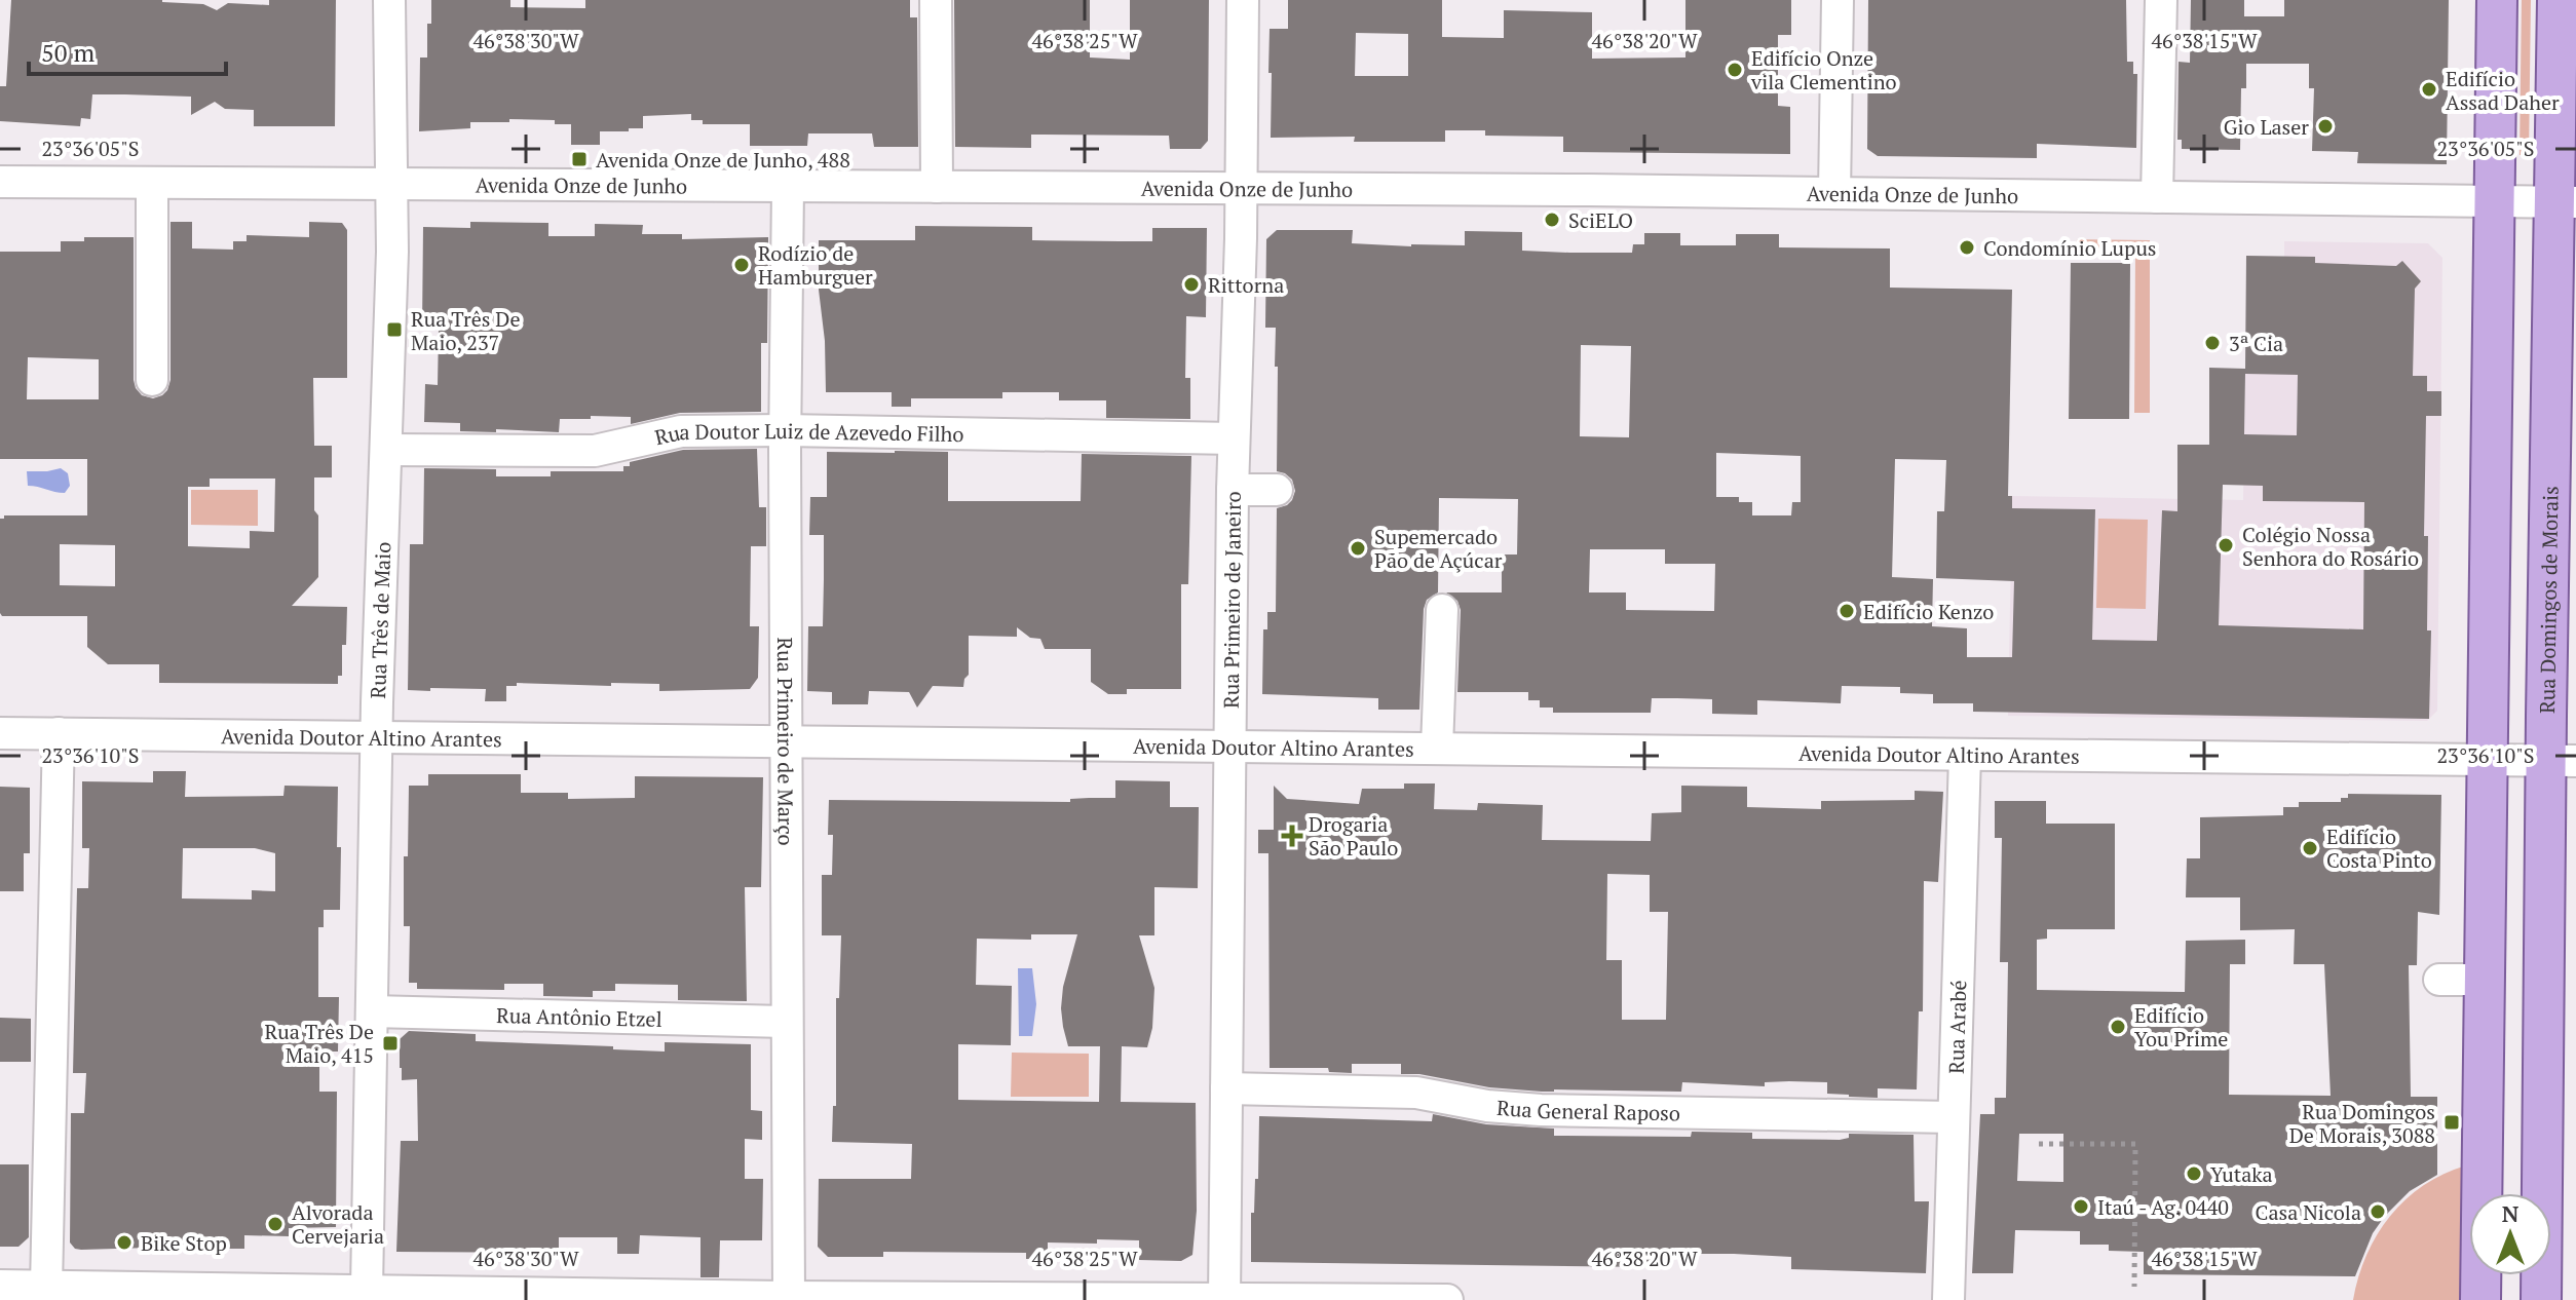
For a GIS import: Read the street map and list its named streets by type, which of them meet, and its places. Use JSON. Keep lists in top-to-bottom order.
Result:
{
  "streets": {
    "main road": ["Rua Domingos de Morais"],
    "street": [
      "Avenida Onze de Junho",
      "Rua Doutor Luiz de Azevedo Filho",
      "Rua Primeiro de Janeiro",
      "Rua Três de Maio",
      "Avenida Doutor Altino Arantes",
      "Rua Primeiro de Março",
      "Rua Antônio Etzel",
      "Rua Arabé",
      "Rua General Raposo"
    ]
  },
  "crossings": [
    ["Avenida Onze de Junho", "Rua Primeiro de Janeiro"],
    ["Avenida Onze de Junho", "Rua Domingos de Morais"],
    ["Avenida Onze de Junho", "Rua Três de Maio"],
    ["Avenida Onze de Junho", "Rua Primeiro de Março"],
    ["Rua Doutor Luiz de Azevedo Filho", "Rua Primeiro de Janeiro"],
    ["Rua Doutor Luiz de Azevedo Filho", "Rua Três de Maio"],
    ["Rua Doutor Luiz de Azevedo Filho", "Rua Primeiro de Março"],
    ["Rua Primeiro de Janeiro", "Avenida Doutor Altino Arantes"],
    ["Rua Primeiro de Janeiro", "Rua General Raposo"],
    ["Rua Domingos de Morais", "Avenida Doutor Altino Arantes"],
    ["Rua Três de Maio", "Avenida Doutor Altino Arantes"],
    ["Rua Três de Maio", "Rua Antônio Etzel"],
    ["Avenida Doutor Altino Arantes", "Rua Primeiro de Março"],
    ["Avenida Doutor Altino Arantes", "Rua Arabé"],
    ["Rua Primeiro de Março", "Rua Antônio Etzel"],
    ["Rua Arabé", "Rua General Raposo"]
  ],
  "places": {
    "other": [
      "Edifício Onze vila Clementino",
      "Edifício Assad Daher",
      "Gio Laser",
      "SciELO",
      "Condomínio Lupus",
      "Rodízio de Hamburguer",
      "Rittorna",
      "3ª Cia",
      "Colégio Nossa Senhora do Rosário",
      "Supemercado Pão de Açúcar",
      "Edifício Kenzo",
      "Edifício Costa Pinto",
      "Edifício You Prime",
      "Yutaka",
      "Itaú - Ag. 0440",
      "Casa Nicola",
      "Alvorada Cervejaria",
      "Bike Stop"
    ],
    "transit": [
      "Avenida Onze de Junho, 488",
      "Rua Três De Maio, 237",
      "Rua Três De Maio, 415",
      "Rua Domingos De Morais, 3088"
    ],
    "health": ["Drogaria São Paulo"]
  },
  "scale_bar": "50 m",
  "north": "top",
  "coordinates": [
    "46°38'30\"W",
    "46°38'25\"W",
    "46°38'20\"W",
    "46°38'15\"W",
    "23°36'05\"S",
    "23°36'10\"S"
  ]
}
